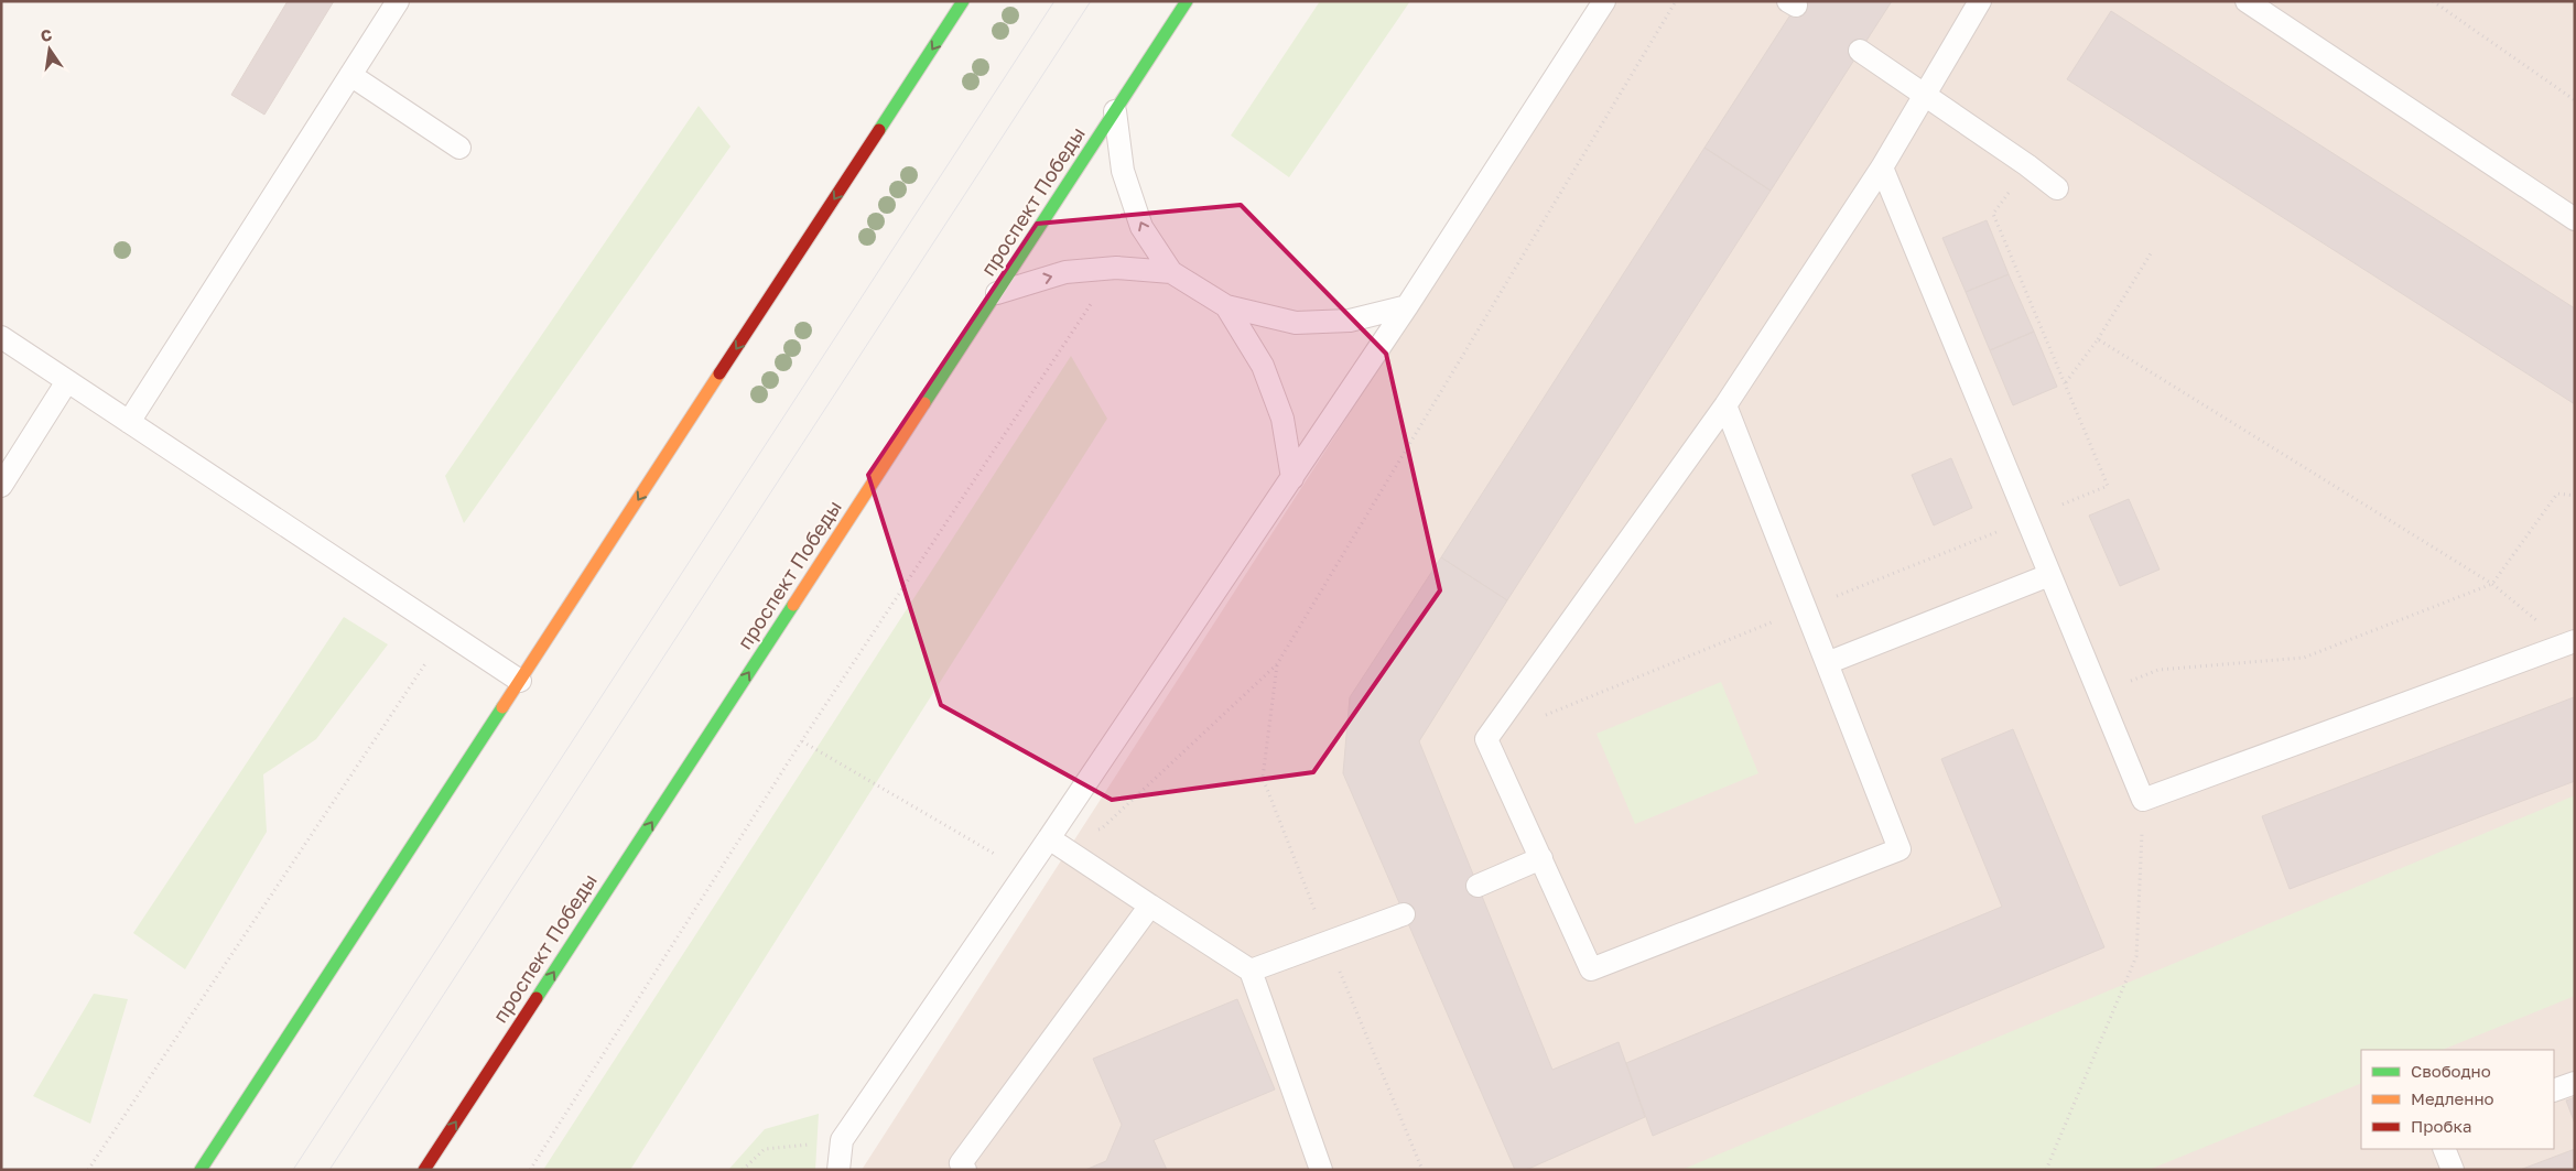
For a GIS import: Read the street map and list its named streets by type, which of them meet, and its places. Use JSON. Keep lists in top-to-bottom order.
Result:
{
  "streets": {
    "main road": ["проспект Победы"]
  },
  "one_way": ["проспект Победы"],
  "legend": ["Свободно", "Медленно", "Пробка"],
  "north": "top"
}
